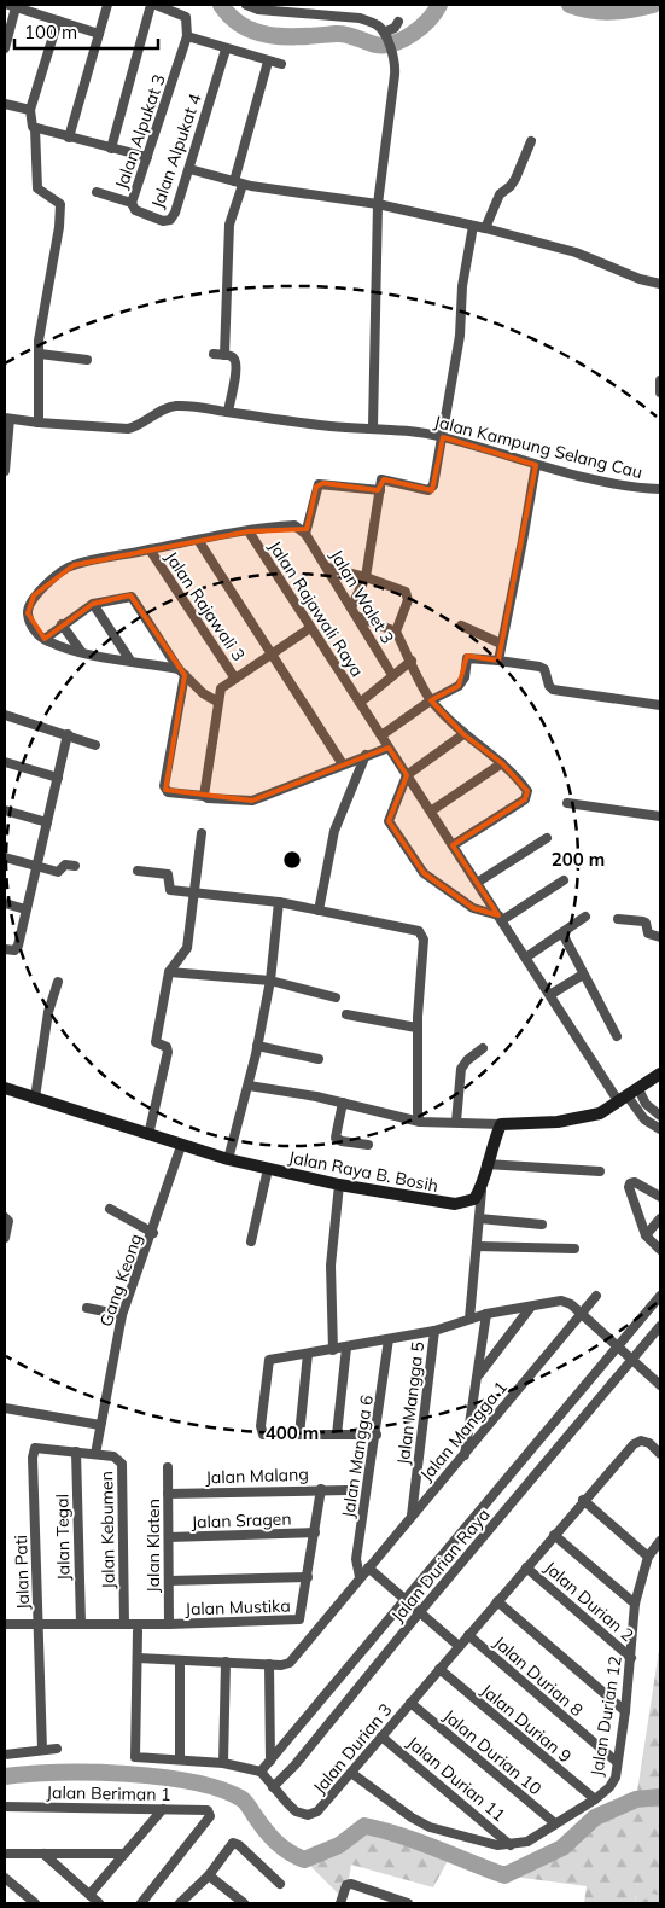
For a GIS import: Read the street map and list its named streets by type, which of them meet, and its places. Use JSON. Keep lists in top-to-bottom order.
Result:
{
  "streets": {
    "main road": ["Jalan Raya B. Bosih"],
    "street": [
      "Jalan Alpukat 3",
      "Jalan Alpukat 4",
      "Jalan Kampung Selang Cau",
      "Jalan Walet 3",
      "Jalan Rajawali 3",
      "Jalan Rajawali Raya",
      "Gang Keong",
      "Jalan Mangga 5",
      "Jalan Mangga 1",
      "Jalan Mangga 6",
      "Jalan Malang",
      "Jalan Sragen",
      "Jalan Kebumen",
      "Jalan Tegal",
      "Jalan Klaten",
      "Jalan Durian Raya",
      "Jalan Pati",
      "Jalan Durian 2",
      "Jalan Mustika",
      "Jalan Durian 8",
      "Jalan Durian 12",
      "Jalan Durian 9",
      "Jalan Durian 3",
      "Jalan Durian 10",
      "Jalan Durian 11",
      "Jalan Beriman 1"
    ]
  },
  "crossings": [
    ["Jalan Alpukat 3", "Jalan Alpukat 4"],
    ["Jalan Raya B. Bosih", "Gang Keong"],
    ["Gang Keong", "Jalan Kebumen"],
    ["Jalan Mangga 5", "Jalan Mangga 1"],
    ["Jalan Mangga 1", "Jalan Mangga 6"],
    ["Jalan Malang", "Jalan Klaten"],
    ["Jalan Sragen", "Jalan Klaten"],
    ["Jalan Tegal", "Jalan Pati"],
    ["Jalan Klaten", "Jalan Mustika"],
    ["Jalan Durian Raya", "Jalan Durian 3"],
    ["Jalan Durian 2", "Jalan Durian 12"],
    ["Jalan Durian 2", "Jalan Durian 3"],
    ["Jalan Durian 8", "Jalan Durian 12"],
    ["Jalan Durian 8", "Jalan Durian 3"],
    ["Jalan Durian 12", "Jalan Durian 9"],
    ["Jalan Durian 12", "Jalan Durian 3"],
    ["Jalan Durian 12", "Jalan Durian 10"],
    ["Jalan Durian 12", "Jalan Durian 11"],
    ["Jalan Durian 9", "Jalan Durian 3"],
    ["Jalan Durian 3", "Jalan Durian 10"],
    ["Jalan Durian 3", "Jalan Durian 11"]
  ],
  "scale_bar": "100 m",
  "rings": ["200 m", "400 m"]
}
